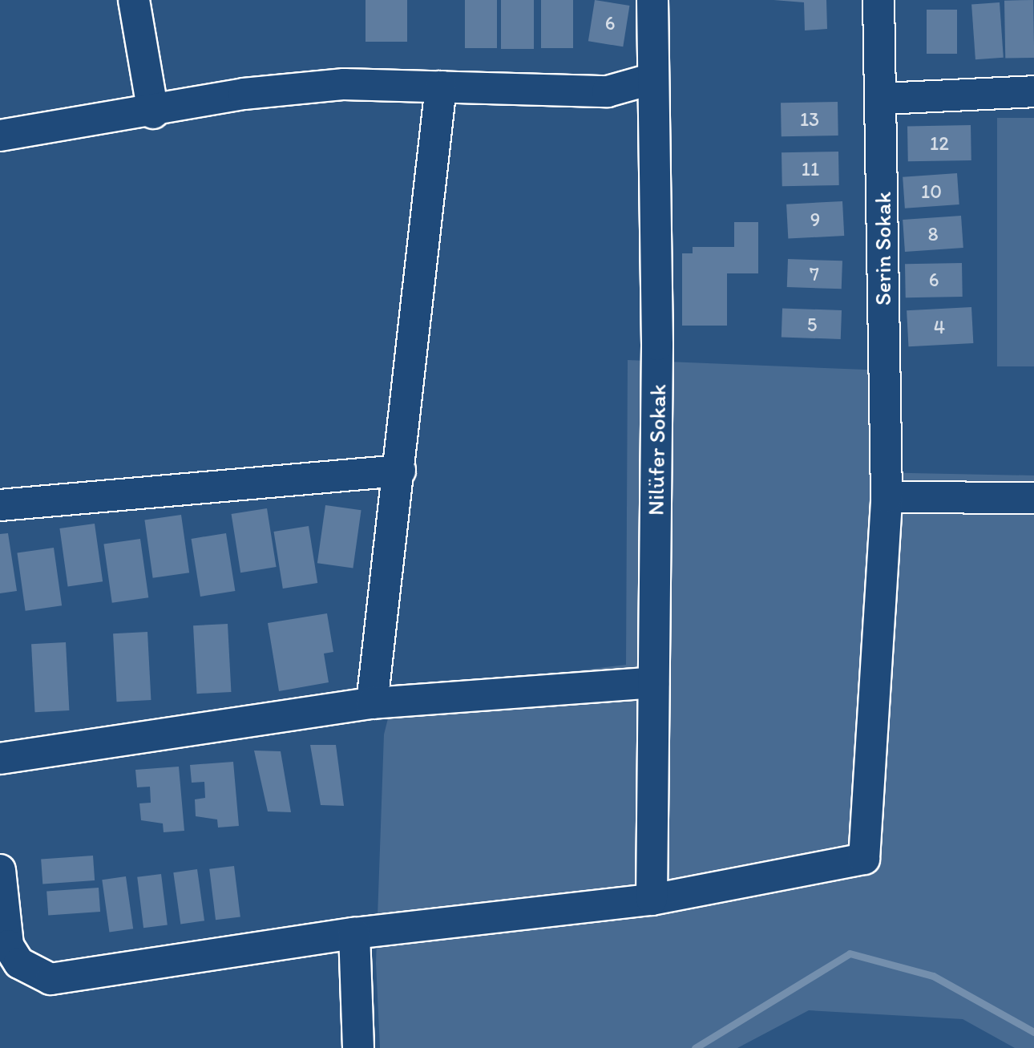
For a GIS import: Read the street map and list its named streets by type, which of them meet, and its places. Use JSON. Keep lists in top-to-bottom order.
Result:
{
  "streets": {
    "street": ["Serin Sokak", "Nilüfer Sokak"]
  },
  "crossings": [
    ["Serin Sokak", "Nilüfer Sokak"]
  ],
  "house_numbers": [
    "6",
    "13",
    "12",
    "11",
    "10",
    "9",
    "8",
    "7",
    "6",
    "5",
    "4"
  ]
}
